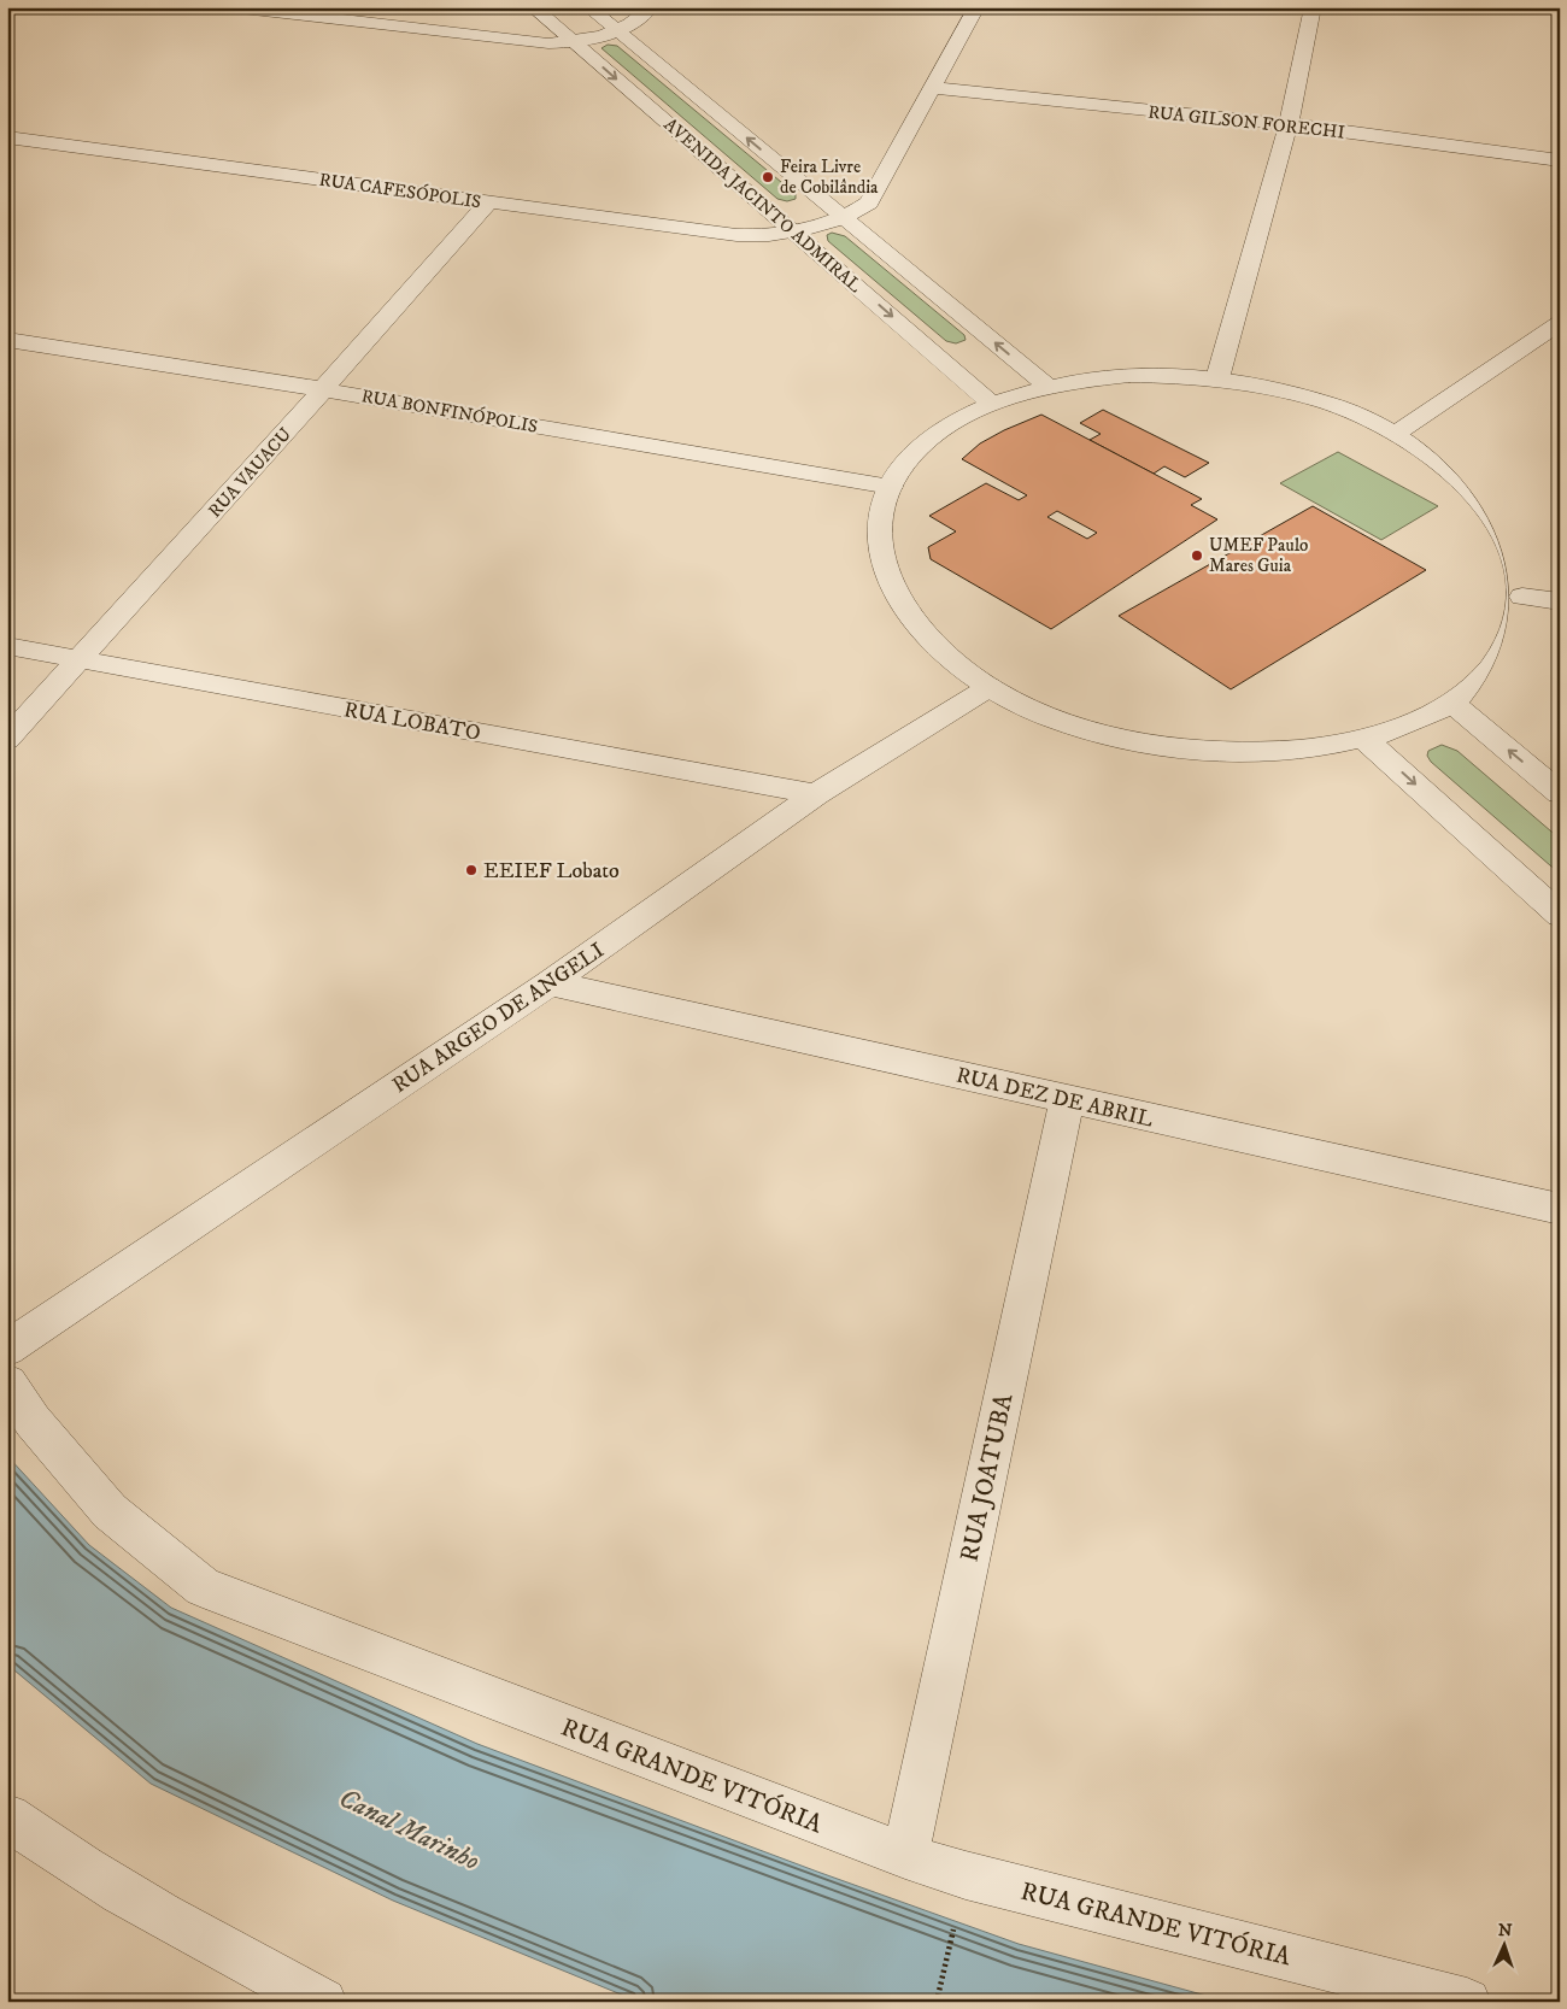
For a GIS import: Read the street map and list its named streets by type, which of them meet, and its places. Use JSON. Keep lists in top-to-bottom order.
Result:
{
  "streets": {
    "street": [
      "RUA GILSON FORECHI",
      "RUA CAFESÓPOLIS",
      "AVENIDA JACINTO ADMIRAL",
      "RUA BONFINÓPOLIS",
      "RUA VAUACU",
      "RUA LOBATO",
      "RUA ARGEO DE ANGELI",
      "RUA DEZ DE ABRIL",
      "RUA JOATUBA",
      "RUA GRANDE VITÓRIA"
    ]
  },
  "crossings": [
    ["RUA GILSON FORECHI", "RUA CAFESÓPOLIS"],
    ["RUA CAFESÓPOLIS", "AVENIDA JACINTO ADMIRAL"],
    ["RUA CAFESÓPOLIS", "RUA VAUACU"],
    ["RUA BONFINÓPOLIS", "RUA VAUACU"],
    ["RUA VAUACU", "RUA LOBATO"],
    ["RUA LOBATO", "RUA ARGEO DE ANGELI"],
    ["RUA ARGEO DE ANGELI", "RUA DEZ DE ABRIL"],
    ["RUA DEZ DE ABRIL", "RUA JOATUBA"],
    ["RUA JOATUBA", "RUA GRANDE VITÓRIA"]
  ],
  "water": ["Canal Marinho"],
  "places": ["Feira Livre de Cobilândia", "UMEF Paulo Mares Guia", "EEIEF Lobato"],
  "north": "top"
}
